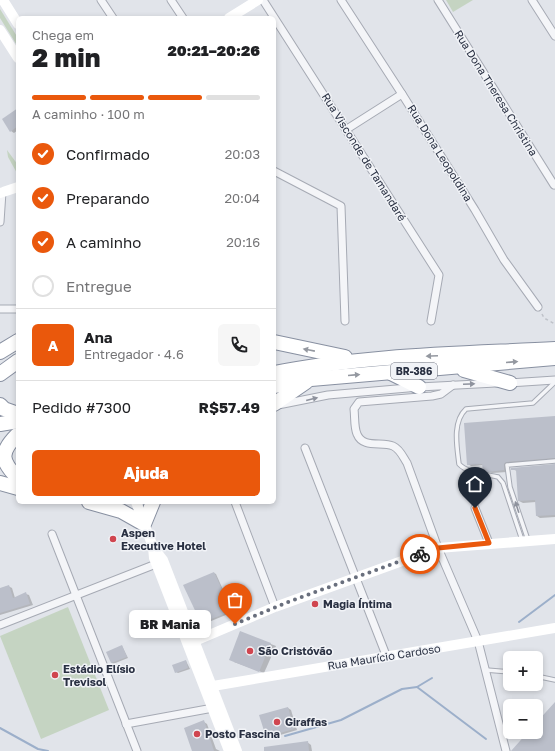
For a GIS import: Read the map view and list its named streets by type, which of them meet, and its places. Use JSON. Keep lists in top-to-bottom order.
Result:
{
  "streets": {
    "highway": ["BR-386"],
    "street": [
      "Rua Dona Theresa Christina",
      "Rua Dona Leopoldina",
      "Rua Visconde de Tamandaré",
      "Rua Maurício Cardoso"
    ]
  },
  "places": [
    "Aspen Executive Hotel",
    "Magia Íntima",
    "BR Mania",
    "São Cristóvão",
    "Estádio Elísio Trevisol",
    "Giraffas",
    "Posto Fascina"
  ],
  "page": {
    "heading": ["2 min", "Chega em", "20:21–20:26"],
    "panel": [
      "Ana",
      "Entregador · 4.6",
      "Pedido #7300",
      "R$57.49"
    ],
    "bar": "A caminho · 100 m",
    "list": [
      ["Confirmado", "20:03"],
      ["Preparando", "20:04"],
      ["A caminho", "20:16"],
      "Entregue"
    ],
    "round": "A",
    "buttons": "Ajuda",
    "bubble": "BR Mania",
    "map_buttons": ["+", "−"]
  }
}
